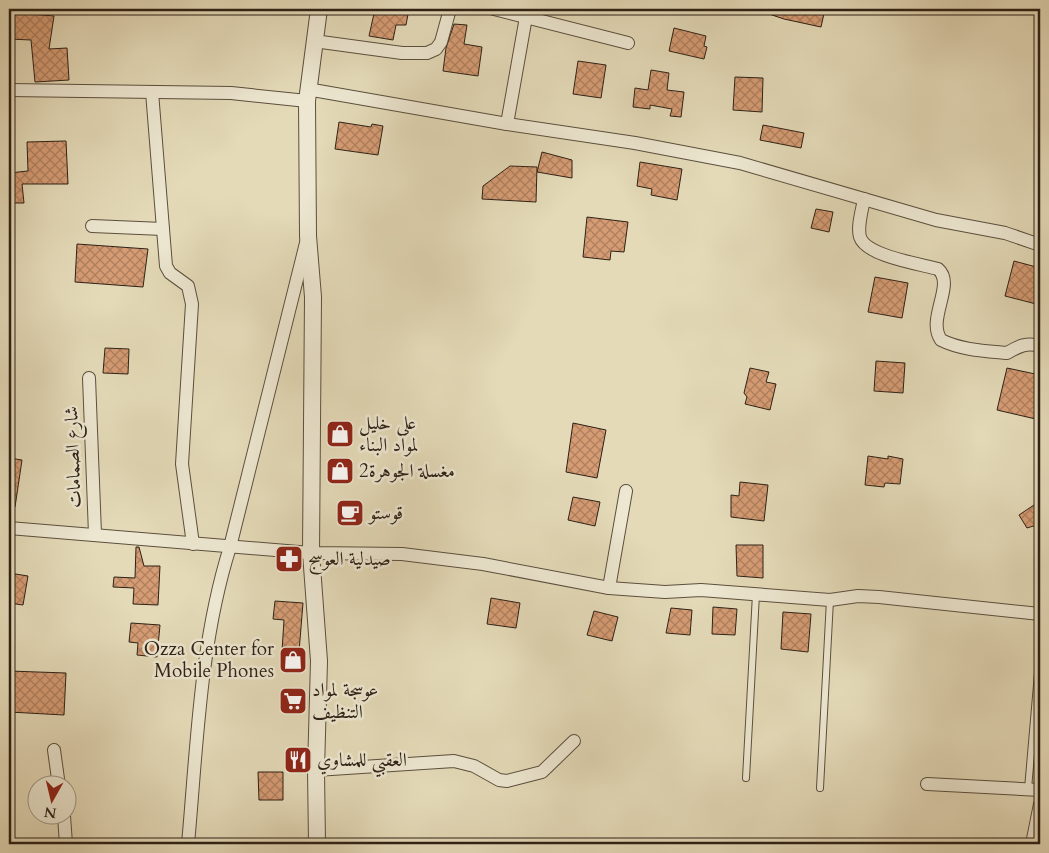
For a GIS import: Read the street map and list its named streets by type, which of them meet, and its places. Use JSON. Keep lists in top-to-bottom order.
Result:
{
  "streets": {
    "street": ["شارع الصمامات"]
  },
  "places": {
    "shop": ["علي خليل لمواد البناء", "مغسلة الجوهرة2", "Ozza Center for Mobile Phones"],
    "cafe": ["قوستو"],
    "pharmacy": ["صيدلية العوسج"],
    "supermarket": ["عوسجة لمواد التنظيف"],
    "restaurant": ["العقبي للمشاوي"]
  },
  "north": "bottom"
}
